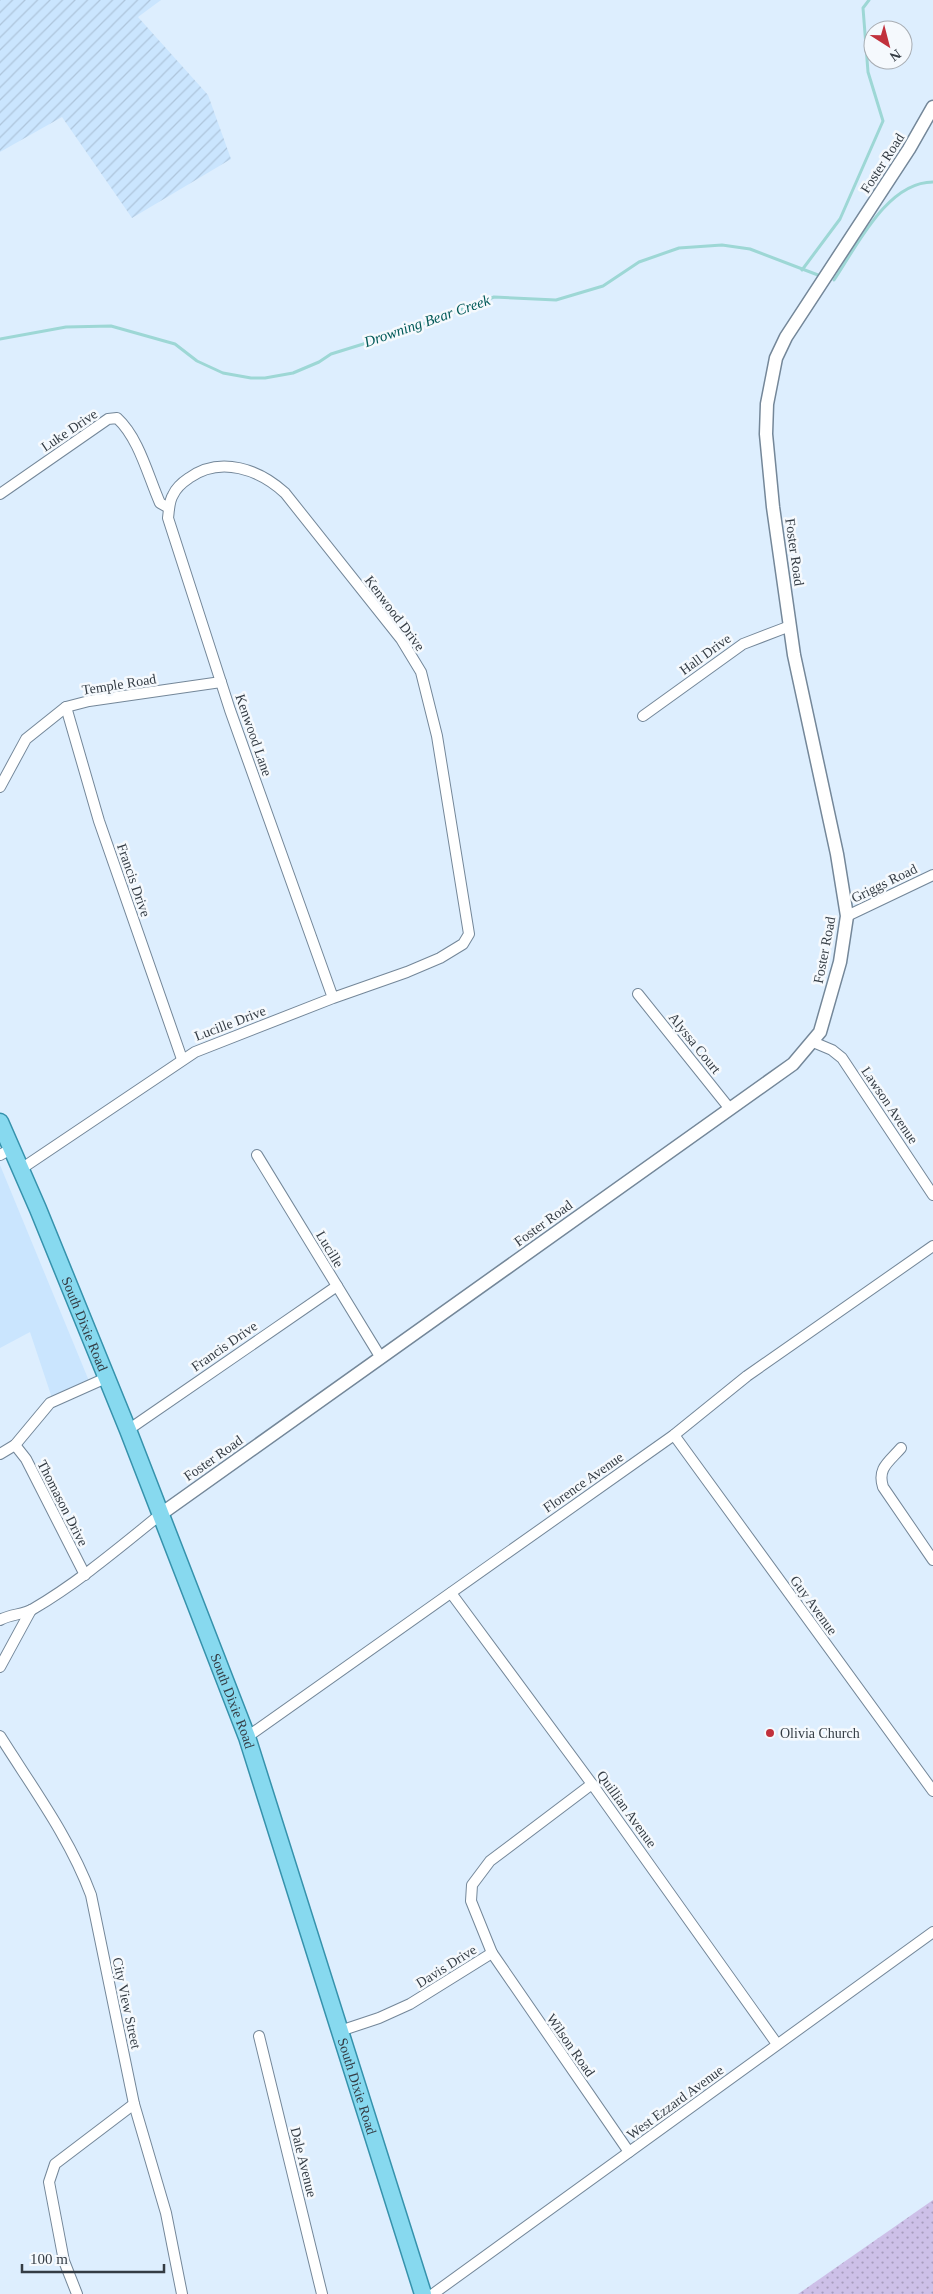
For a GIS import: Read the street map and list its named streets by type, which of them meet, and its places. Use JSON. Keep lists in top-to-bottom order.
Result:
{
  "streets": {
    "main road": ["South Dixie Road"],
    "street": [
      "Foster Road",
      "Luke Drive",
      "Kenwood Drive",
      "Hall Drive",
      "Temple Road",
      "Kenwood Lane",
      "Francis Drive",
      "Griggs Road",
      "Lucille Drive",
      "Alyssa Court",
      "Lawson Avenue",
      "Lucille",
      "Florence Avenue",
      "Thomason Drive",
      "Guy Avenue",
      "Quillian Avenue",
      "Davis Drive",
      "City View Street",
      "Wilson Road",
      "West Ezzard Avenue",
      "Dale Avenue"
    ]
  },
  "crossings": [
    ["Foster Road", "Hall Drive"],
    ["Foster Road", "Griggs Road"],
    ["Foster Road", "Alyssa Court"],
    ["Foster Road", "Lawson Avenue"],
    ["Foster Road", "Lucille"],
    ["Foster Road", "South Dixie Road"],
    ["Luke Drive", "Kenwood Drive"],
    ["Luke Drive", "Kenwood Lane"],
    ["Kenwood Drive", "Kenwood Lane"],
    ["Kenwood Drive", "Lucille Drive"],
    ["Temple Road", "Kenwood Lane"],
    ["Temple Road", "Francis Drive"],
    ["Kenwood Lane", "Lucille Drive"],
    ["Francis Drive", "Lucille Drive"],
    ["Francis Drive", "Lucille"],
    ["Francis Drive", "South Dixie Road"],
    ["Lucille Drive", "South Dixie Road"],
    ["South Dixie Road", "Florence Avenue"],
    ["South Dixie Road", "Davis Drive"],
    ["Florence Avenue", "Guy Avenue"],
    ["Florence Avenue", "Quillian Avenue"],
    ["Quillian Avenue", "Davis Drive"],
    ["Quillian Avenue", "West Ezzard Avenue"],
    ["Davis Drive", "Wilson Road"],
    ["Wilson Road", "West Ezzard Avenue"]
  ],
  "water": ["Drowning Bear Creek"],
  "places": ["Olivia Church"],
  "scale_bar": "100 m",
  "north": "bottom right"
}
